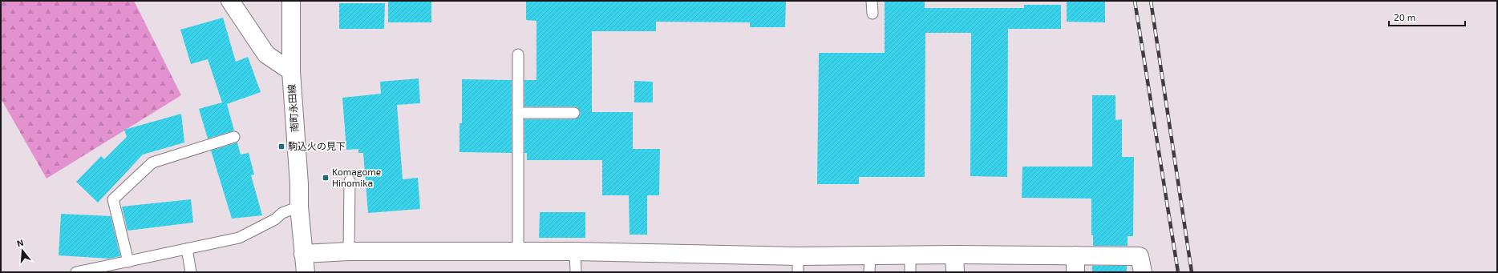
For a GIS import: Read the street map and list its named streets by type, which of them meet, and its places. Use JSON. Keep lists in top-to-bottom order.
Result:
{
  "streets": {
    "street": ["南町永田線"]
  },
  "places": {
    "transit": ["駒込火の見下", "Komagome Hinomika"]
  },
  "scale_bar": "20 m",
  "north": "top"
}
